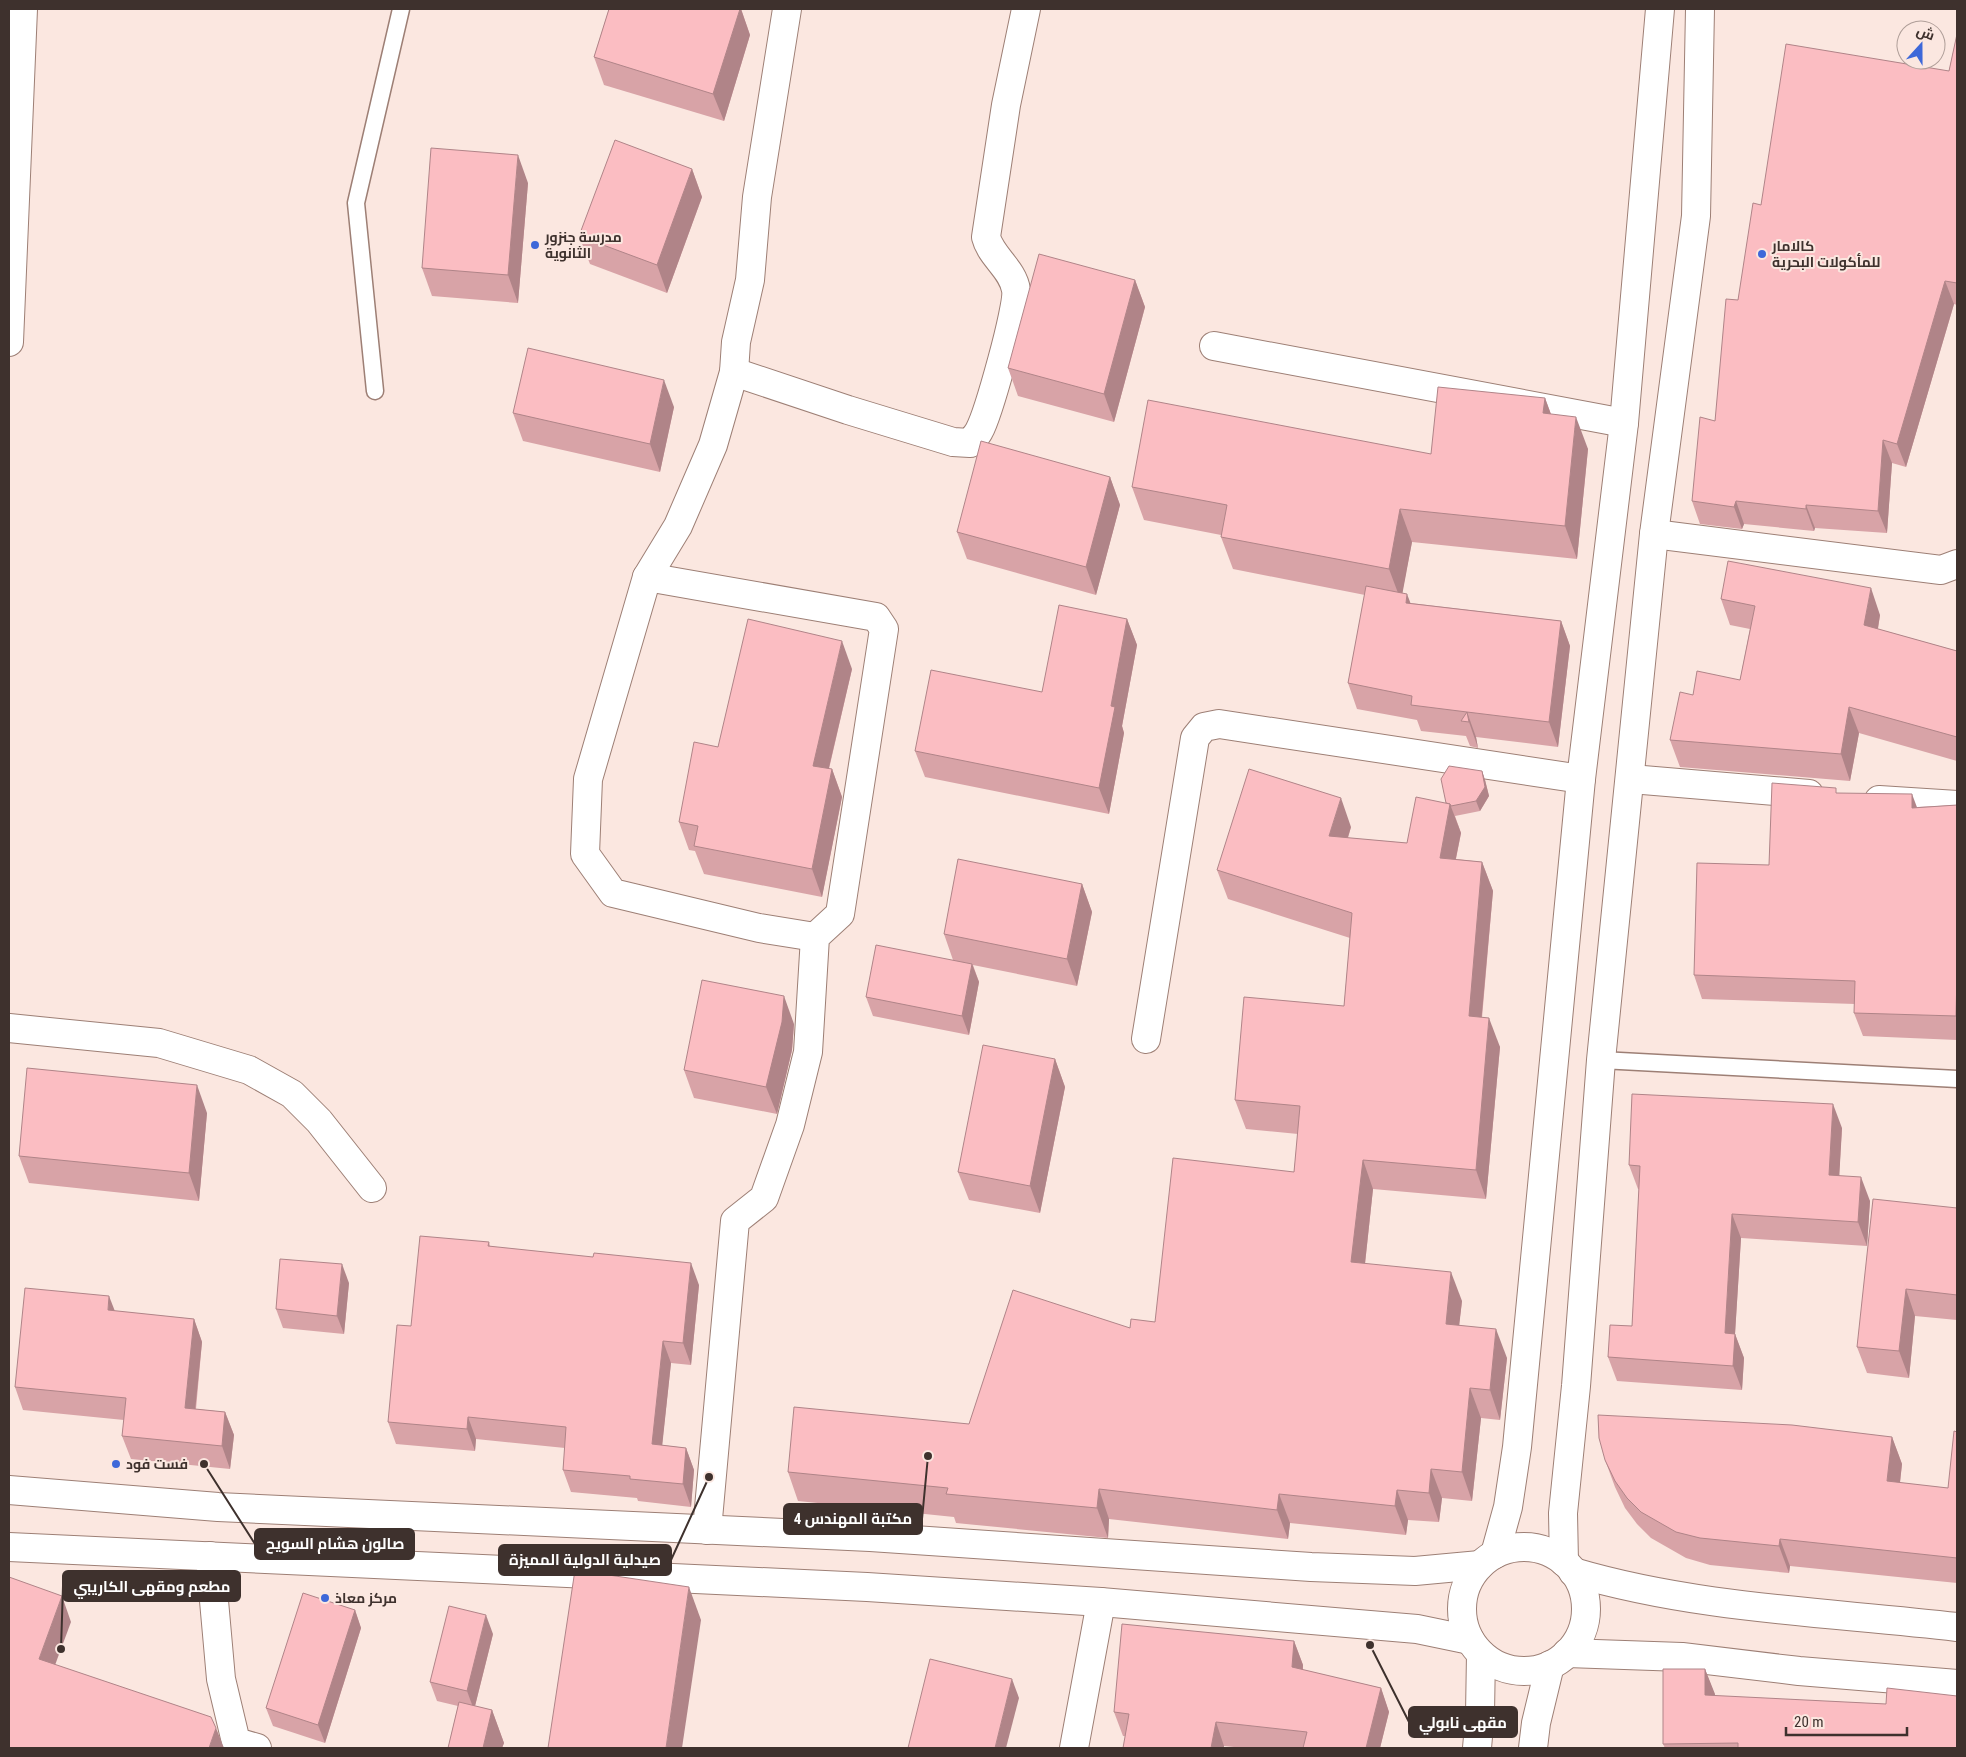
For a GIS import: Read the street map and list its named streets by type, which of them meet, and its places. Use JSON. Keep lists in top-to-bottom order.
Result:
{
  "places": [
    "مدرسة جنزور الثانوية",
    "كالامار للمأكولات البحرية",
    "مكتبة المهندس 4",
    "فست فود",
    "صالون هشام السويح",
    "صيدلية الدولية المميزة",
    "مركز معاذ",
    "مقهى نابولي",
    "مطعم ومقهى الكاريبي"
  ],
  "scale_bar": "20 m",
  "north": "top"
}
